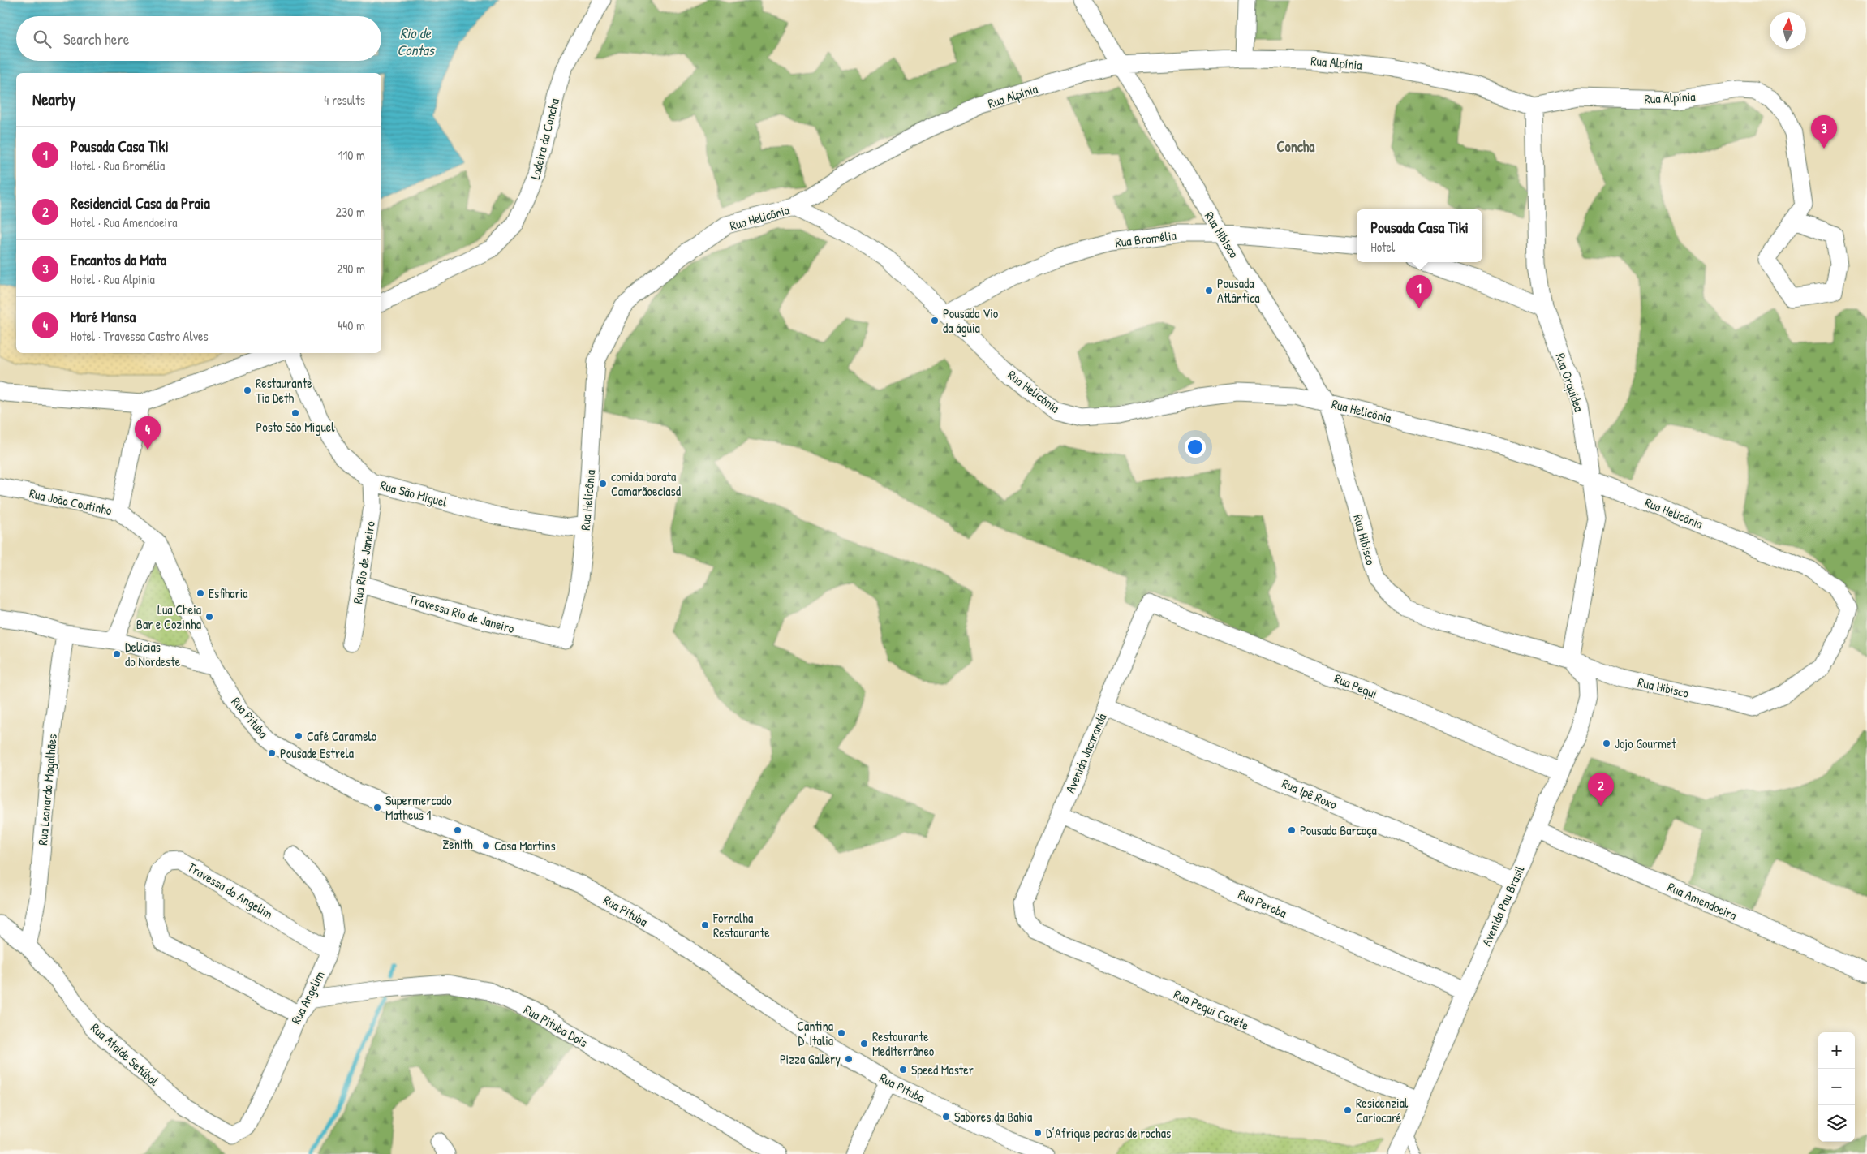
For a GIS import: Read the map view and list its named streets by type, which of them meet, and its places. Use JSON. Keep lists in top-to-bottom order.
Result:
{
  "streets": {
    "street": [
      "Rua Alpínia",
      "Ladeira da Concha",
      "Rua Helicônia",
      "Rua Hibisco",
      "Rua Bromélia",
      "Rua Orquídea",
      "Rua São Miguel",
      "Rua João Coutinho",
      "Rua Rio de Janeiro",
      "Travessa Rio de Janeiro",
      "Rua Pequi",
      "Rua Pituba",
      "Avenida Jacarandá",
      "Rua Leonardo Magalhães",
      "Rua Ipê Roxo",
      "Travessa do Angelim",
      "Rua Amendoeira",
      "Rua Peroba",
      "Avenida Pau Brasil",
      "Rua Angelim",
      "Rua Pequi Caxête",
      "Rua Pituba Dois",
      "Rua Ataíde Setúbal"
    ]
  },
  "crossings": [
    ["Rua Alpínia", "Rua Helicônia"],
    ["Rua Alpínia", "Rua Hibisco"],
    ["Rua Alpínia", "Rua Orquídea"],
    ["Rua Helicônia", "Rua Hibisco"],
    ["Rua Helicônia", "Rua Bromélia"],
    ["Rua Helicônia", "Rua Orquídea"],
    ["Rua Helicônia", "Rua São Miguel"],
    ["Rua Helicônia", "Travessa Rio de Janeiro"],
    ["Rua Hibisco", "Rua Bromélia"],
    ["Rua Hibisco", "Rua Orquídea"],
    ["Rua Hibisco", "Avenida Pau Brasil"],
    ["Rua Orquídea", "Avenida Pau Brasil"],
    ["Rua São Miguel", "Rua Rio de Janeiro"],
    ["Rua João Coutinho", "Rua Pituba"],
    ["Rua Rio de Janeiro", "Travessa Rio de Janeiro"],
    ["Rua Pequi", "Avenida Jacarandá"],
    ["Rua Pequi", "Avenida Pau Brasil"],
    ["Avenida Jacarandá", "Rua Ipê Roxo"],
    ["Avenida Jacarandá", "Rua Peroba"],
    ["Avenida Jacarandá", "Rua Pequi Caxête"],
    ["Rua Leonardo Magalhães", "Rua Ataíde Setúbal"],
    ["Rua Ipê Roxo", "Avenida Pau Brasil"],
    ["Travessa do Angelim", "Rua Angelim"],
    ["Rua Amendoeira", "Avenida Pau Brasil"],
    ["Rua Peroba", "Avenida Pau Brasil"],
    ["Avenida Pau Brasil", "Rua Pequi Caxête"],
    ["Rua Angelim", "Rua Pituba Dois"],
    ["Rua Angelim", "Rua Ataíde Setúbal"]
  ],
  "districts": ["Concha"],
  "water": ["Rio de Contas"],
  "places": [
    "Pousada Atlântica",
    "Pousada Vio da águia",
    "Restaurante Tia Deth",
    "Posto São Miguel",
    "comida barata Camarãoeciasd",
    "Esfiharia",
    "Lua Cheia Bar e Cozinha",
    "Delícias do Nordeste",
    "Café Caramelo",
    "Jojo Gourmet",
    "Pousade Estrela",
    "Supermercado Matheus 1",
    "Zenith",
    "Pousada Barcaça",
    "Casa Martins",
    "Fornalha Restaurante",
    "Cantina D' Italia",
    "Restaurante Mediterrâneo",
    "Pizza Gallery",
    "Speed Master",
    "Residenzial Cariocaré",
    "Sabores da Bahia",
    "D’Afrique pedras de rochas"
  ],
  "north": "top",
  "page": {
    "search": "Search here",
    "heading": ["Nearby", "4 results"],
    "pins": [
      "3",
      "1",
      "4",
      "2"
    ],
    "list": [
      {
        "mark": "1",
        "name": "Pousada Casa Tiki",
        "note": "Hotel · Rua Bromélia",
        "value": "110 m"
      },
      {
        "mark": "2",
        "name": "Residencial Casa da Praia",
        "note": "Hotel · Rua Amendoeira",
        "value": "230 m"
      },
      {
        "mark": "3",
        "name": "Encantos da Mata",
        "note": "Hotel · Rua Alpínia",
        "value": "290 m"
      },
      {
        "mark": "4",
        "name": "Maré Mansa",
        "note": "Hotel · Travessa Castro Alves",
        "value": "440 m"
      }
    ],
    "popup": ["Pousada Casa Tiki", "Hotel"],
    "map_buttons": ["+", "−"]
  }
}
